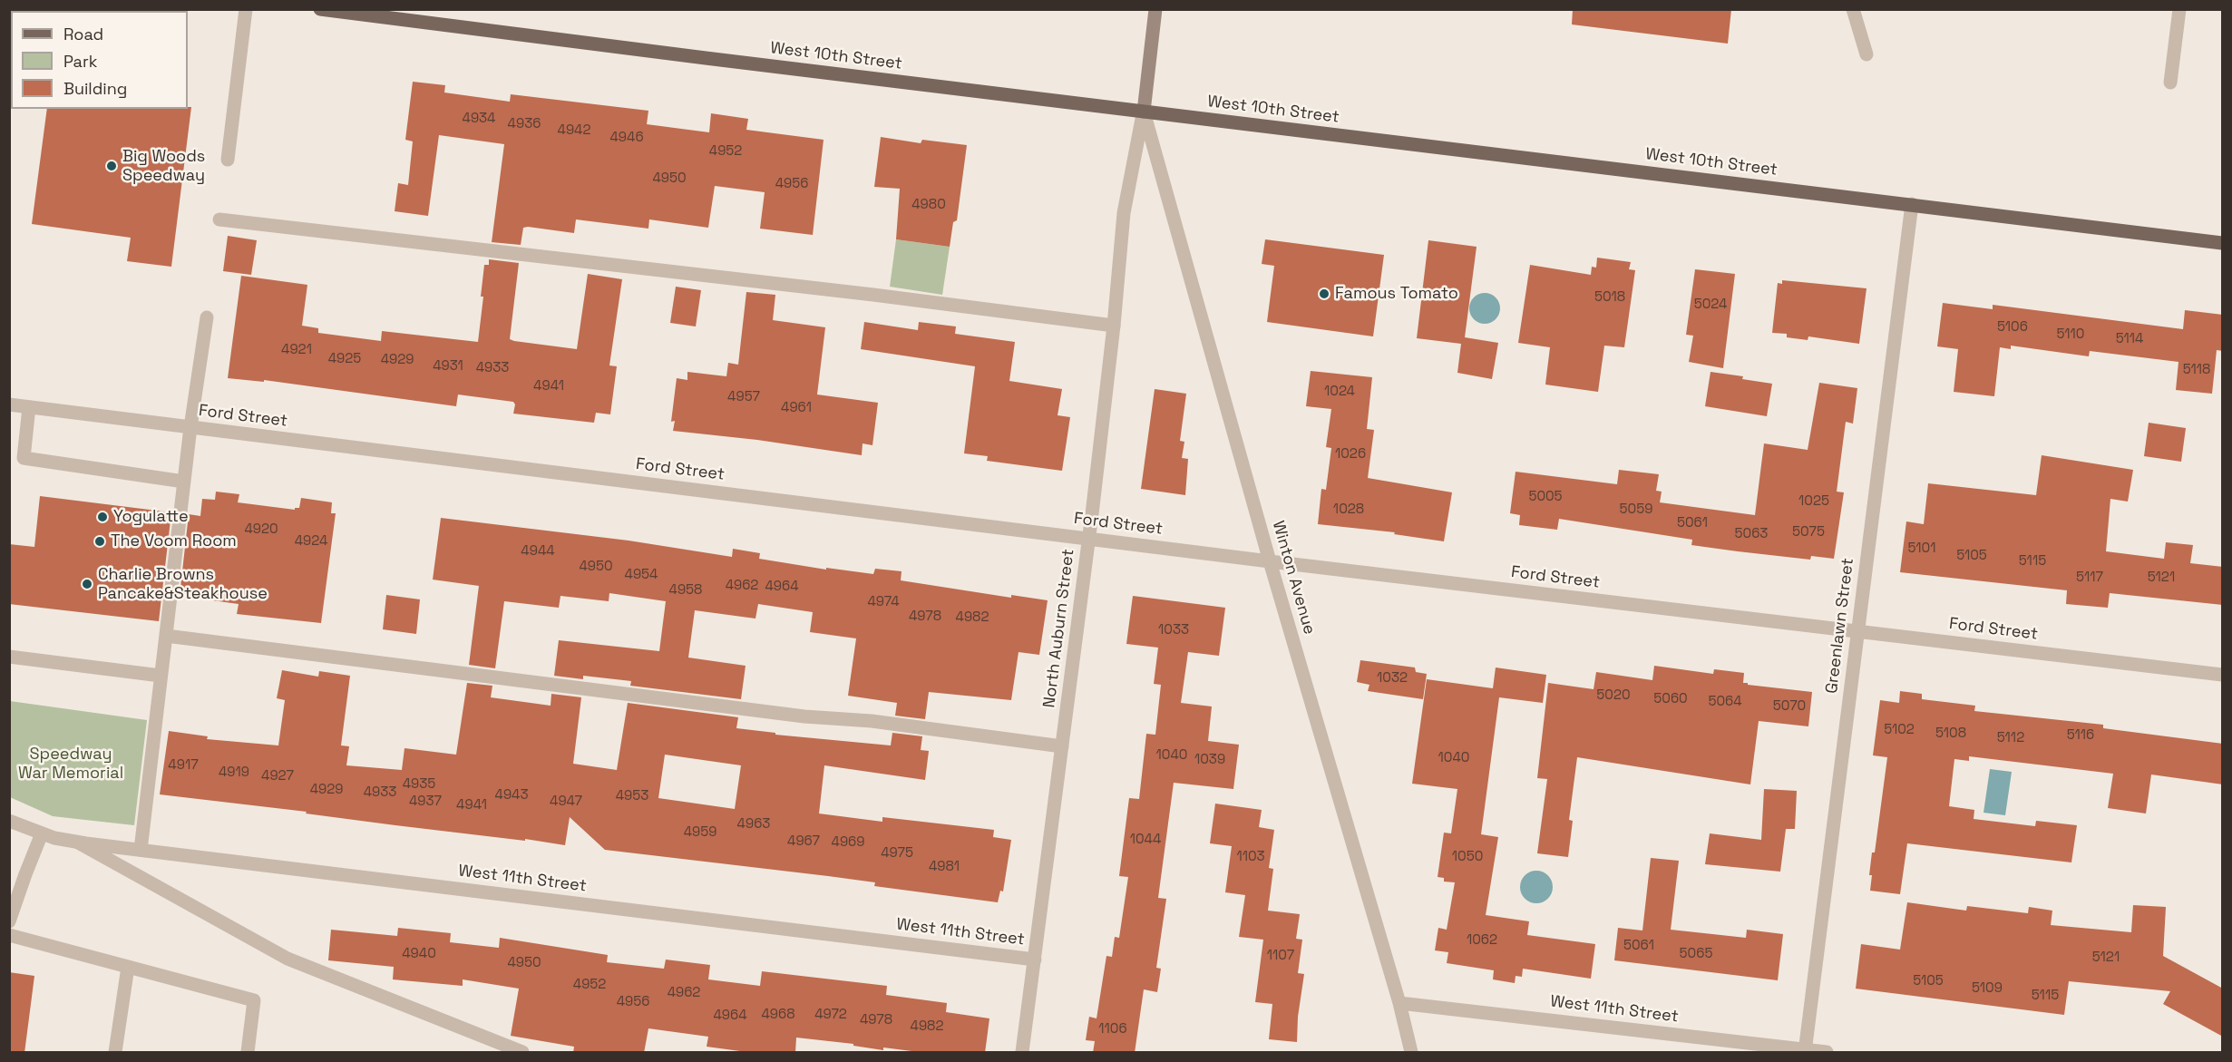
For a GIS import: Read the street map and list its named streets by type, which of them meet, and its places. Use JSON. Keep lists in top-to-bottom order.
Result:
{
  "streets": {
    "main road": ["West 10th Street"],
    "street": [
      "Ford Street",
      "Winton Avenue",
      "Greenlawn Street",
      "North Auburn Street",
      "West 11th Street"
    ]
  },
  "crossings": [
    ["West 10th Street", "Winton Avenue"],
    ["West 10th Street", "Greenlawn Street"],
    ["West 10th Street", "North Auburn Street"],
    ["Ford Street", "Winton Avenue"],
    ["Ford Street", "Greenlawn Street"],
    ["Ford Street", "North Auburn Street"],
    ["Winton Avenue", "North Auburn Street"],
    ["Winton Avenue", "West 11th Street"],
    ["Greenlawn Street", "West 11th Street"],
    ["North Auburn Street", "West 11th Street"]
  ],
  "parks": ["Speedway War Memorial"],
  "places": [
    "Big Woods Speedway",
    "Famous Tomato",
    "Yogulatte",
    "The Voom Room",
    "Charlie Browns Pancake&Steakhouse"
  ],
  "house_numbers": [
    "4934",
    "4936",
    "4942",
    "4946",
    "4952",
    "4950",
    "4956",
    "4980",
    "5018",
    "5024",
    "5106",
    "5110",
    "5114",
    "4921",
    "4925",
    "4929",
    "4931",
    "4933",
    "5118",
    "4941",
    "1024",
    "4957",
    "4961",
    "1026",
    "5005",
    "1025",
    "1028",
    "5059",
    "5061",
    "4920",
    "5075",
    "5063",
    "4924",
    "5101",
    "4944",
    "5105",
    "5115",
    "4950",
    "4954",
    "5117",
    "5121",
    "4962",
    "4964",
    "4958",
    "4974",
    "4978",
    "4982",
    "1033",
    "1032",
    "5020",
    "5060",
    "5064",
    "5070",
    "5102",
    "5108",
    "5116",
    "5112",
    "1040",
    "1040",
    "1039",
    "4917",
    "4919",
    "4927",
    "4935",
    "4929",
    "4933",
    "4943",
    "4953",
    "4937",
    "4947",
    "4941",
    "4963",
    "4959",
    "1044",
    "4967",
    "4969",
    "4975",
    "1103",
    "1050",
    "4981",
    "1062",
    "5061",
    "4940",
    "5065",
    "1107",
    "5121",
    "4950",
    "5105",
    "4952",
    "5109",
    "4962",
    "5115",
    "4956",
    "4968",
    "4972",
    "4964",
    "4978",
    "4982",
    "1106"
  ],
  "legend": ["Road", "Park", "Building"]
}
